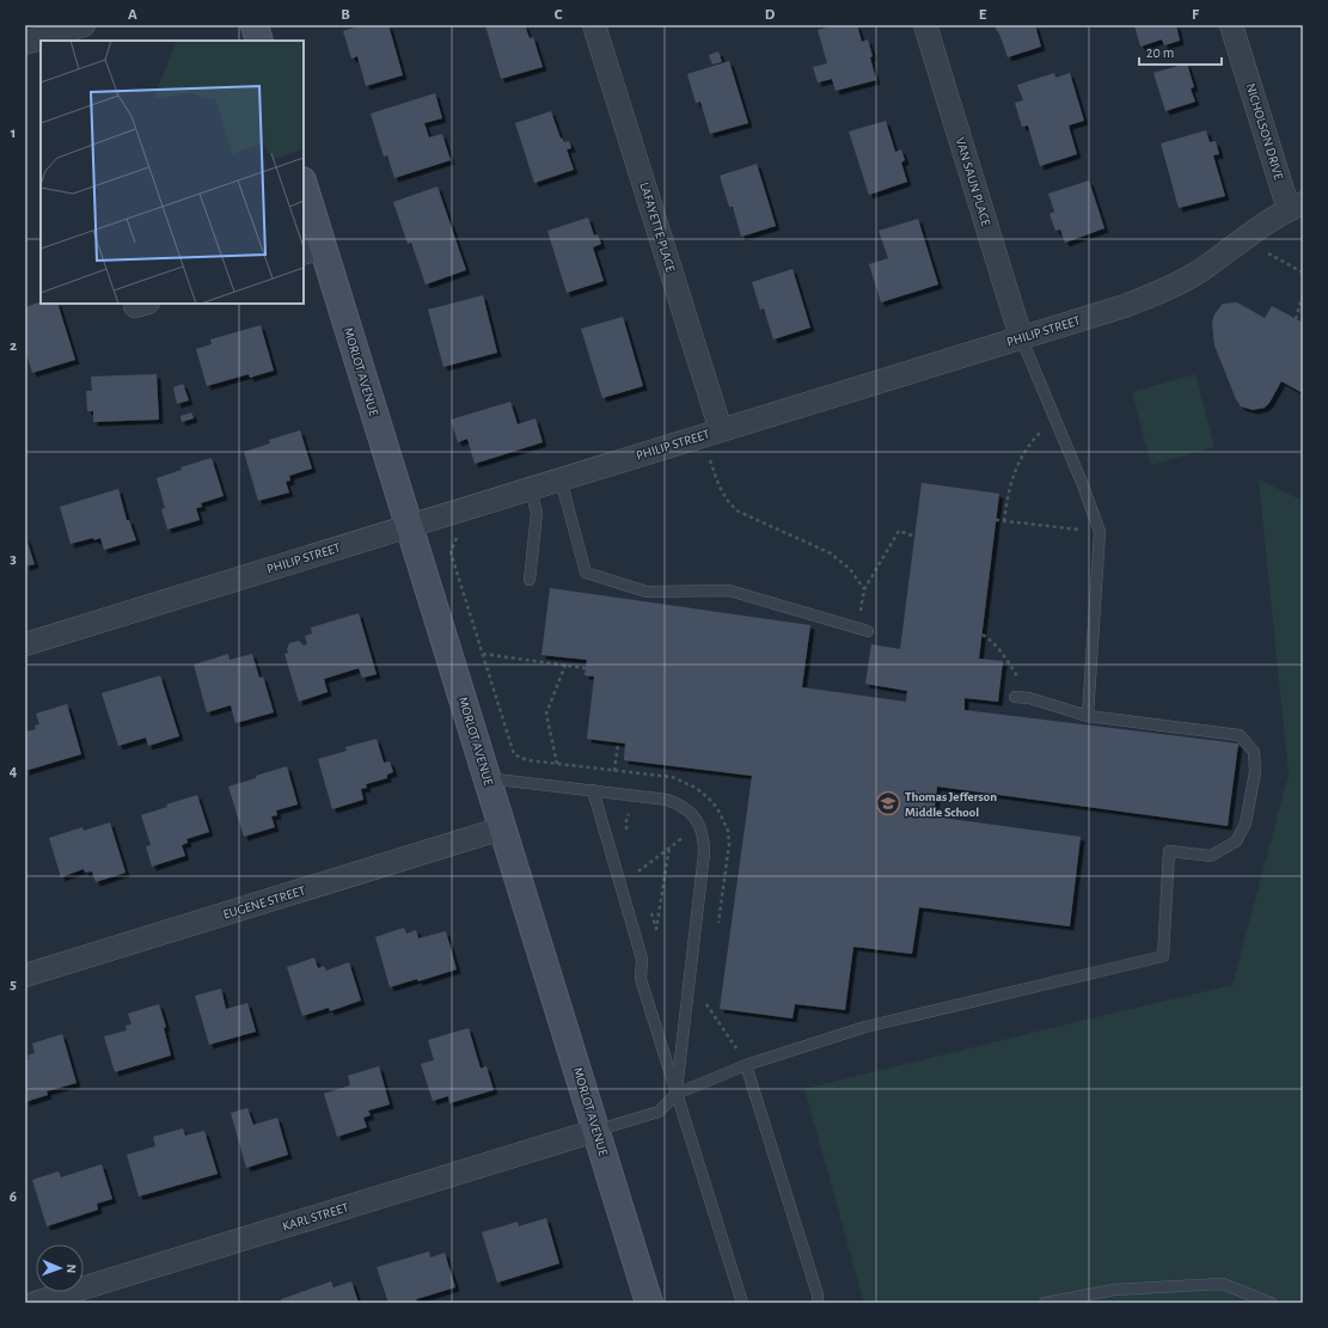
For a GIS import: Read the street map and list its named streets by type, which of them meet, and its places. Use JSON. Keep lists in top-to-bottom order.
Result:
{
  "streets": {
    "street": [
      "NICHOLSON DRIVE",
      "VAN SAUN PLACE",
      "LAFAYETTE PLACE",
      "PHILIP STREET",
      "MORLOT AVENUE",
      "EUGENE STREET",
      "KARL STREET"
    ]
  },
  "crossings": [
    ["NICHOLSON DRIVE", "PHILIP STREET"],
    ["VAN SAUN PLACE", "PHILIP STREET"],
    ["LAFAYETTE PLACE", "PHILIP STREET"],
    ["PHILIP STREET", "MORLOT AVENUE"],
    ["MORLOT AVENUE", "EUGENE STREET"],
    ["MORLOT AVENUE", "KARL STREET"]
  ],
  "places": {
    "school or university": ["Thomas Jefferson Middle School"]
  },
  "scale_bar": "20 m",
  "north": "right",
  "grid": {
    "columns": [
      "A",
      "B",
      "C",
      "D",
      "E",
      "F"
    ],
    "rows": [
      "1",
      "2",
      "3",
      "4",
      "5",
      "6"
    ]
  }
}
